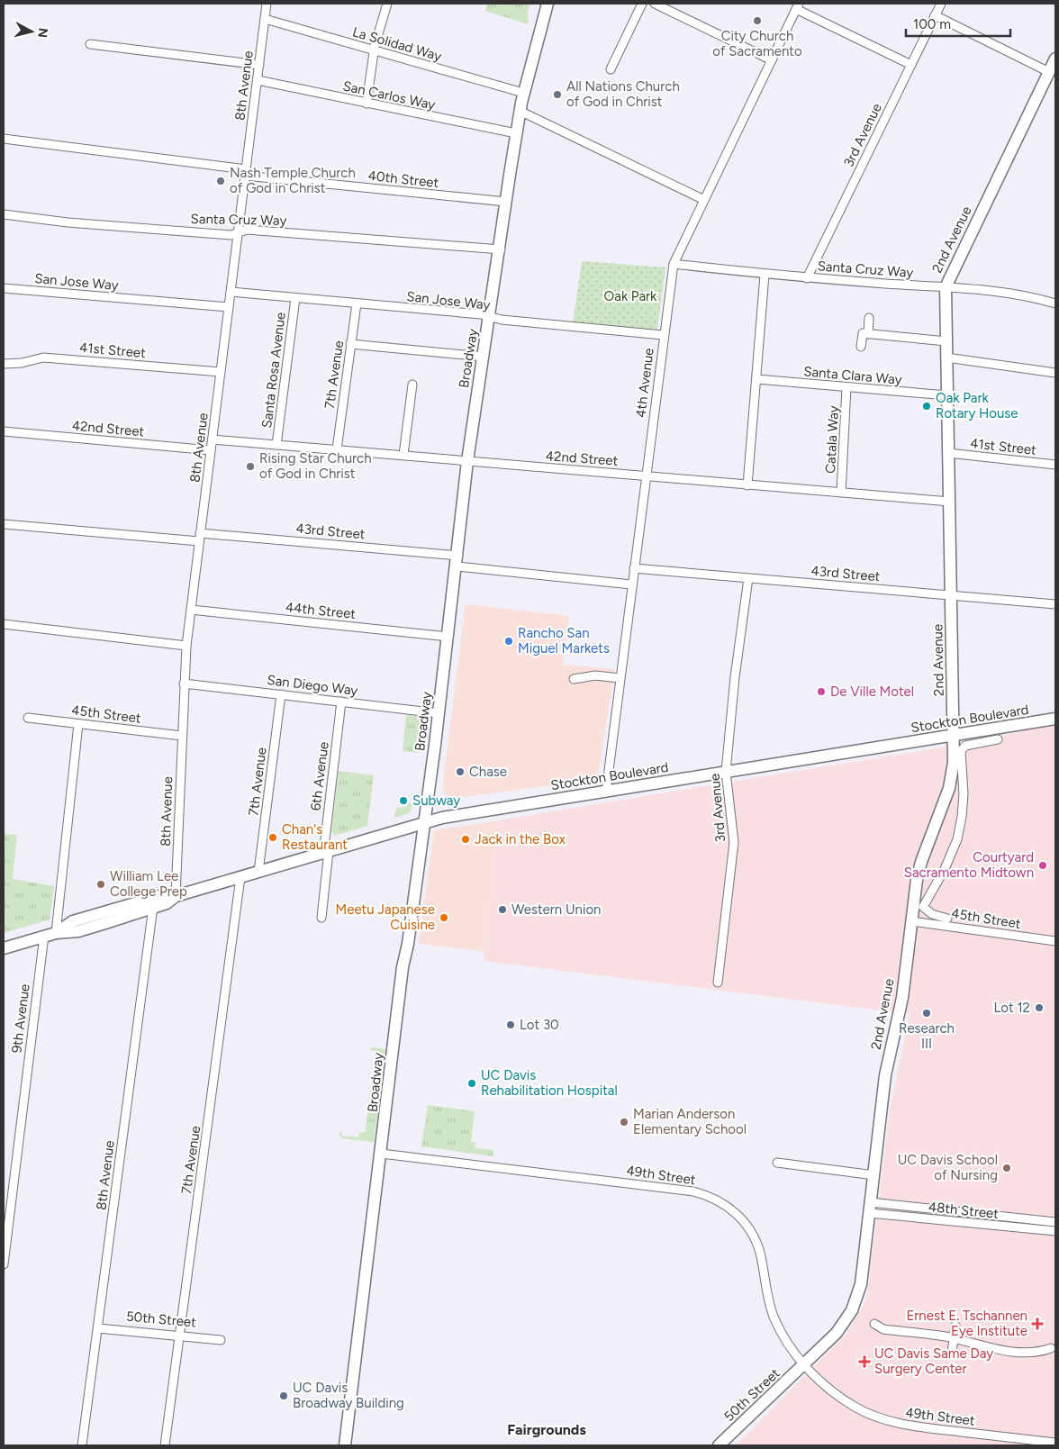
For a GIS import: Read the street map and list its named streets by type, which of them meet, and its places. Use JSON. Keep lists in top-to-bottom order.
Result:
{
  "streets": {
    "main road": [
      "2nd Avenue",
      "Broadway",
      "Stockton Boulevard",
      "50th Street"
    ],
    "street": [
      "La Solidad Way",
      "8th Avenue",
      "San Carlos Way",
      "3rd Avenue",
      "40th Street",
      "Santa Cruz Way",
      "San Jose Way",
      "41st Street",
      "Santa Rosa Avenue",
      "7th Avenue",
      "Santa Clara Way",
      "4th Avenue",
      "42nd Street",
      "Catala Way",
      "43rd Street",
      "44th Street",
      "San Diego Way",
      "45th Street",
      "6th Avenue",
      "9th Avenue",
      "49th Street",
      "48th Street"
    ]
  },
  "crossings": [
    ["La Solidad Way", "8th Avenue"],
    ["La Solidad Way", "Broadway"],
    ["8th Avenue", "San Carlos Way"],
    ["8th Avenue", "40th Street"],
    ["8th Avenue", "Santa Cruz Way"],
    ["8th Avenue", "San Jose Way"],
    ["8th Avenue", "41st Street"],
    ["8th Avenue", "42nd Street"],
    ["8th Avenue", "43rd Street"],
    ["8th Avenue", "44th Street"],
    ["8th Avenue", "San Diego Way"],
    ["8th Avenue", "45th Street"],
    ["8th Avenue", "Stockton Boulevard"],
    ["8th Avenue", "50th Street"],
    ["San Carlos Way", "Broadway"],
    ["3rd Avenue", "Santa Cruz Way"],
    ["3rd Avenue", "43rd Street"],
    ["3rd Avenue", "Stockton Boulevard"],
    ["40th Street", "Broadway"],
    ["Santa Cruz Way", "2nd Avenue"],
    ["Santa Cruz Way", "Broadway"],
    ["Santa Cruz Way", "4th Avenue"],
    ["2nd Avenue", "41st Street"],
    ["2nd Avenue", "Santa Clara Way"],
    ["2nd Avenue", "42nd Street"],
    ["2nd Avenue", "43rd Street"],
    ["2nd Avenue", "45th Street"],
    ["2nd Avenue", "Stockton Boulevard"],
    ["2nd Avenue", "49th Street"],
    ["2nd Avenue", "48th Street"],
    ["2nd Avenue", "50th Street"],
    ["San Jose Way", "Broadway"],
    ["San Jose Way", "Santa Rosa Avenue"],
    ["San Jose Way", "7th Avenue"],
    ["San Jose Way", "4th Avenue"],
    ["Broadway", "42nd Street"],
    ["Broadway", "43rd Street"],
    ["Broadway", "44th Street"],
    ["Broadway", "San Diego Way"],
    ["Broadway", "Stockton Boulevard"],
    ["Broadway", "49th Street"],
    ["Santa Rosa Avenue", "42nd Street"],
    ["7th Avenue", "42nd Street"],
    ["7th Avenue", "San Diego Way"],
    ["7th Avenue", "Stockton Boulevard"],
    ["7th Avenue", "50th Street"],
    ["Santa Clara Way", "Catala Way"],
    ["4th Avenue", "42nd Street"],
    ["4th Avenue", "43rd Street"],
    ["4th Avenue", "Stockton Boulevard"],
    ["42nd Street", "Catala Way"],
    ["San Diego Way", "6th Avenue"],
    ["45th Street", "9th Avenue"],
    ["Stockton Boulevard", "6th Avenue"],
    ["Stockton Boulevard", "9th Avenue"],
    ["49th Street", "50th Street"]
  ],
  "districts": ["Fairgrounds"],
  "parks": ["Oak Park"],
  "places": {
    "other": [
      "City Church of Sacramento",
      "All Nations Church of God in Christ",
      "Nash Temple Church of God in Christ",
      "Oak Park Rotary House",
      "Rising Star Church of God in Christ",
      "Rancho San Miguel Markets",
      "De Ville Motel",
      "Chase",
      "Subway",
      "Chan's Restaurant",
      "Jack in the Box",
      "Courtyard Sacramento Midtown",
      "William Lee College Prep",
      "Western Union",
      "Meetu Japanese Cuisine",
      "Lot 12",
      "Research III",
      "Lot 30",
      "UC Davis Rehabilitation Hospital",
      "Marian Anderson Elementary School",
      "UC Davis School of Nursing",
      "UC Davis Broadway Building"
    ],
    "health": ["Ernest E. Tschannen Eye Institute", "UC Davis Same Day Surgery Center"]
  },
  "scale_bar": "100 m",
  "north": "right"
}
